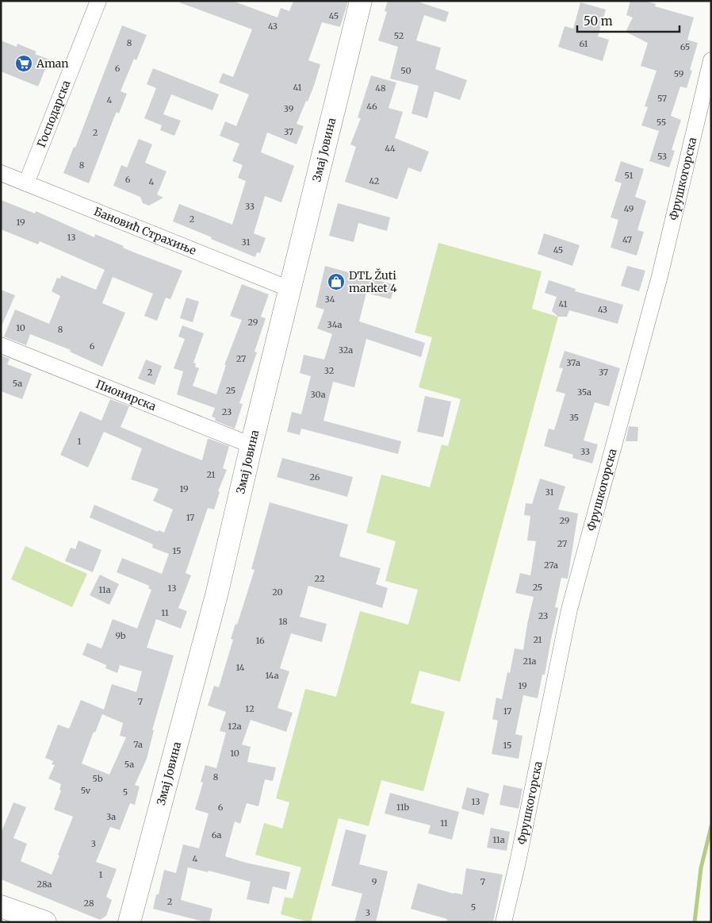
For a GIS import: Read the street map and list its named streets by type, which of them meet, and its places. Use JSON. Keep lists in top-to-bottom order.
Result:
{
  "streets": {
    "street": [
      "Господарска",
      "Змај Јовина",
      "Фрушкогорска",
      "Бановић Страхиње",
      "Пионирска"
    ]
  },
  "crossings": [
    ["Господарска", "Бановић Страхиње"],
    ["Змај Јовина", "Бановић Страхиње"],
    ["Змај Јовина", "Пионирска"]
  ],
  "places": {
    "supermarket": ["Aman"],
    "shop": ["DTL Žuti market 4"]
  },
  "house_numbers": [
    "45",
    "43",
    "52",
    "8",
    "61",
    "65",
    "6",
    "50",
    "59",
    "41",
    "48",
    "57",
    "4",
    "46",
    "39",
    "55",
    "37",
    "2",
    "44",
    "53",
    "8",
    "51",
    "6",
    "42",
    "4",
    "33",
    "49",
    "2",
    "19",
    "13",
    "47",
    "31",
    "45",
    "34",
    "41",
    "43",
    "29",
    "34a",
    "10",
    "8",
    "6",
    "32a",
    "27",
    "37a",
    "32",
    "2",
    "37",
    "5a",
    "25",
    "35a",
    "30a",
    "23",
    "35",
    "1",
    "33",
    "21",
    "26",
    "19",
    "31",
    "17",
    "29",
    "27",
    "15",
    "27a",
    "22",
    "25",
    "13",
    "11a",
    "20",
    "11",
    "23",
    "18",
    "9b",
    "21",
    "16",
    "21a",
    "14",
    "14a",
    "19",
    "7",
    "12",
    "17",
    "12a",
    "7a",
    "15",
    "10",
    "5a",
    "8",
    "5b",
    "5v",
    "5",
    "13",
    "6",
    "11b",
    "3a",
    "11",
    "6a",
    "11a",
    "3",
    "4",
    "1",
    "9",
    "7",
    "28a",
    "2",
    "28",
    "5",
    "3"
  ],
  "scale_bar": "50 m"
}
